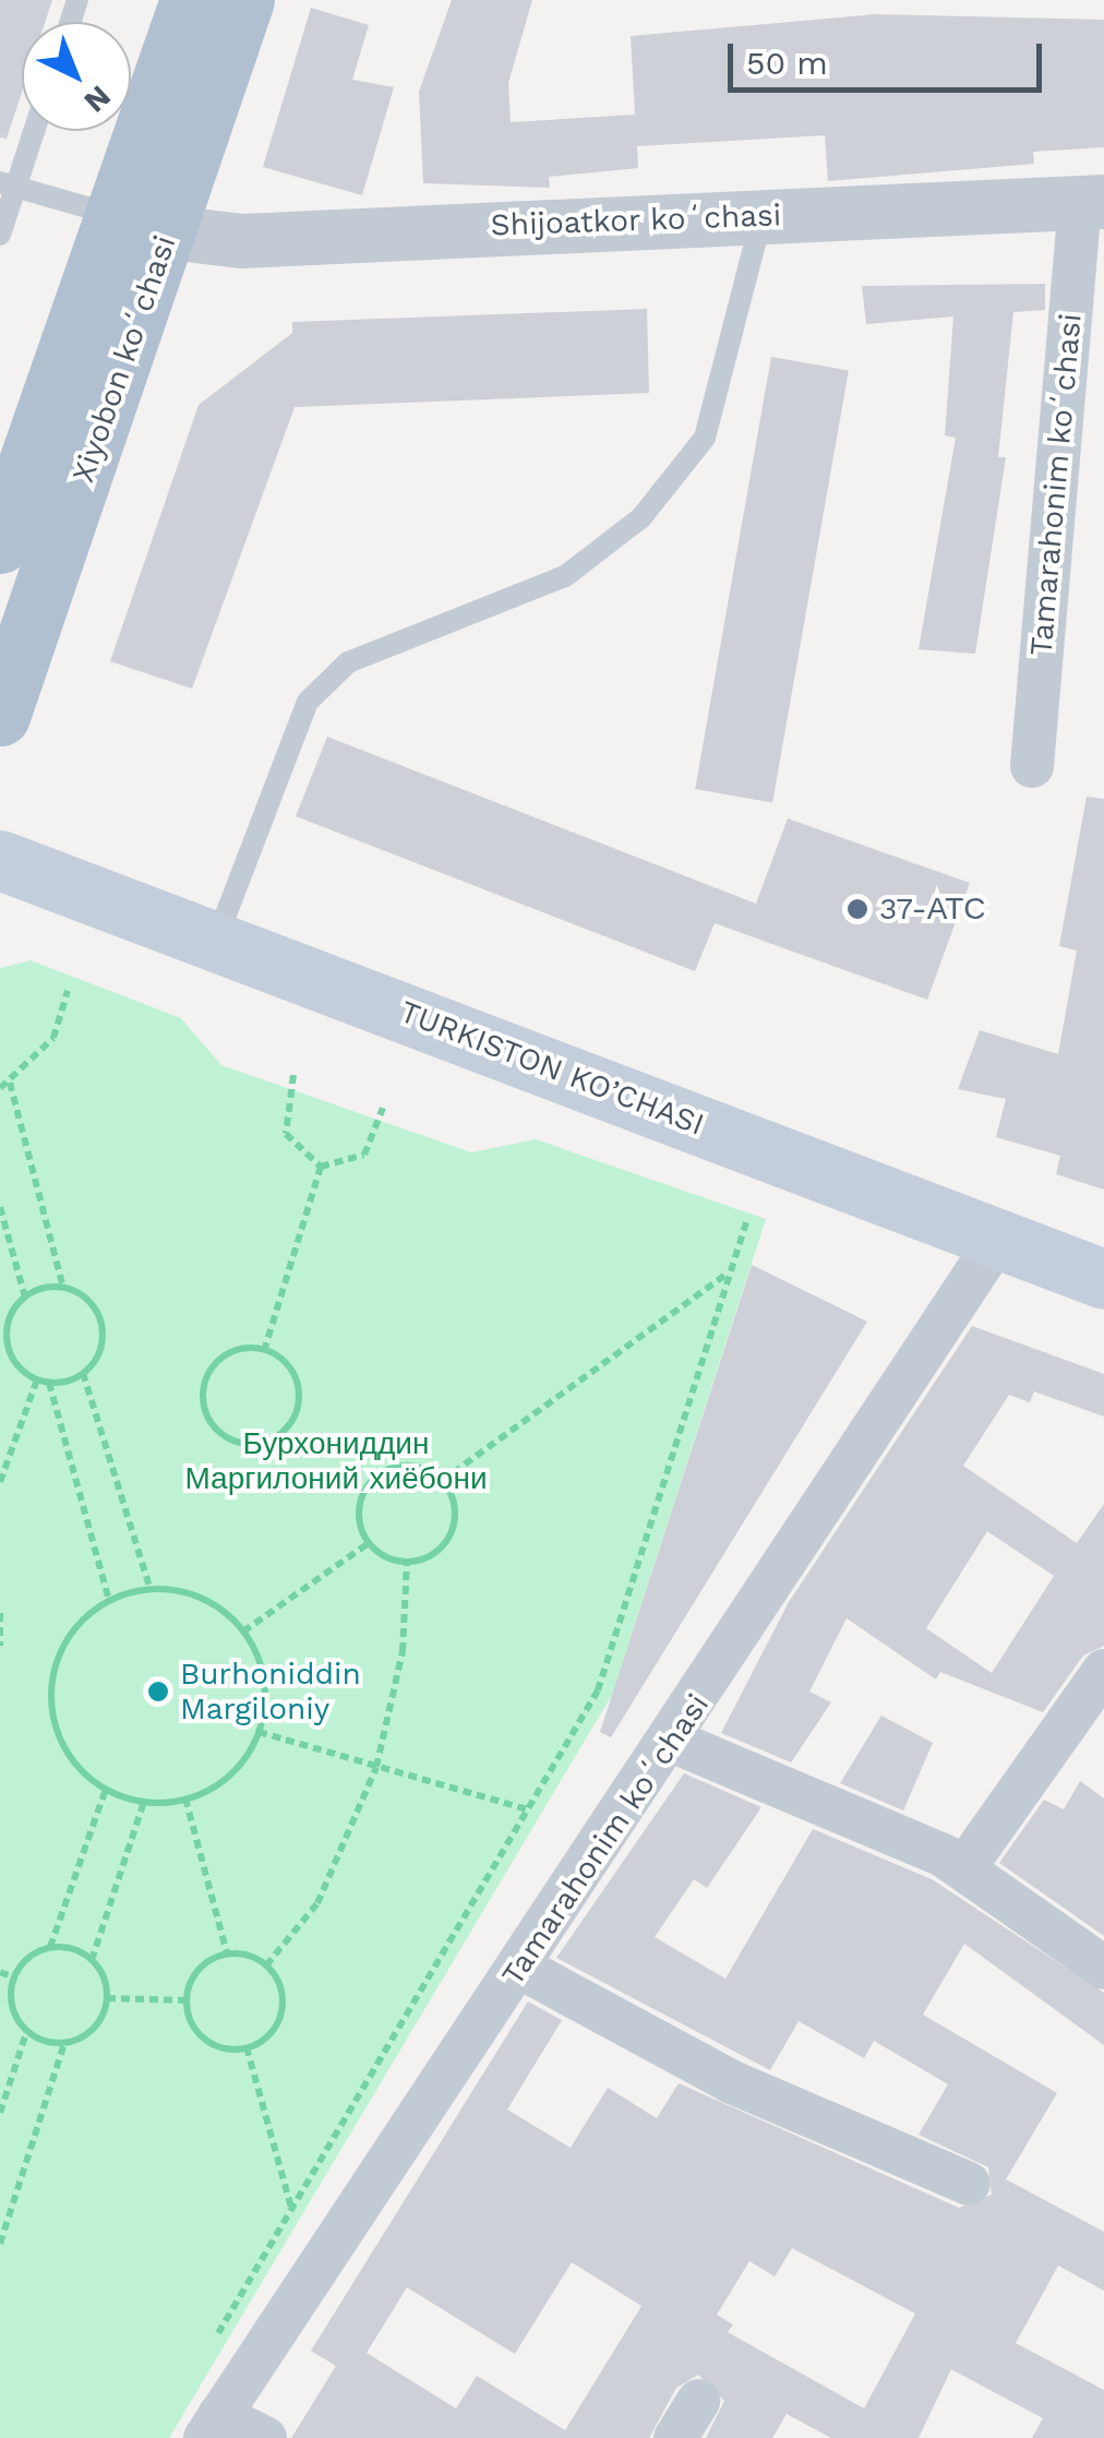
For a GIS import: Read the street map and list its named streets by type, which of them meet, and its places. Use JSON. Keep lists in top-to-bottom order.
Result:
{
  "streets": {
    "main road": ["Xiyobon koʻchasi", "TURKISTON KO’CHASI"],
    "street": ["Shijoatkor koʻchasi", "Tamarahonim koʻchasi"]
  },
  "crossings": [
    ["Shijoatkor koʻchasi", "Xiyobon koʻchasi"],
    ["Shijoatkor koʻchasi", "Tamarahonim koʻchasi"],
    ["Tamarahonim koʻchasi", "TURKISTON KO’CHASI"]
  ],
  "parks": ["Бурхониддин Маргилоний хиёбони"],
  "places": ["37-АТС", "Burhoniddin Margiloniy"],
  "scale_bar": "50 m",
  "north": "bottom right"
}
